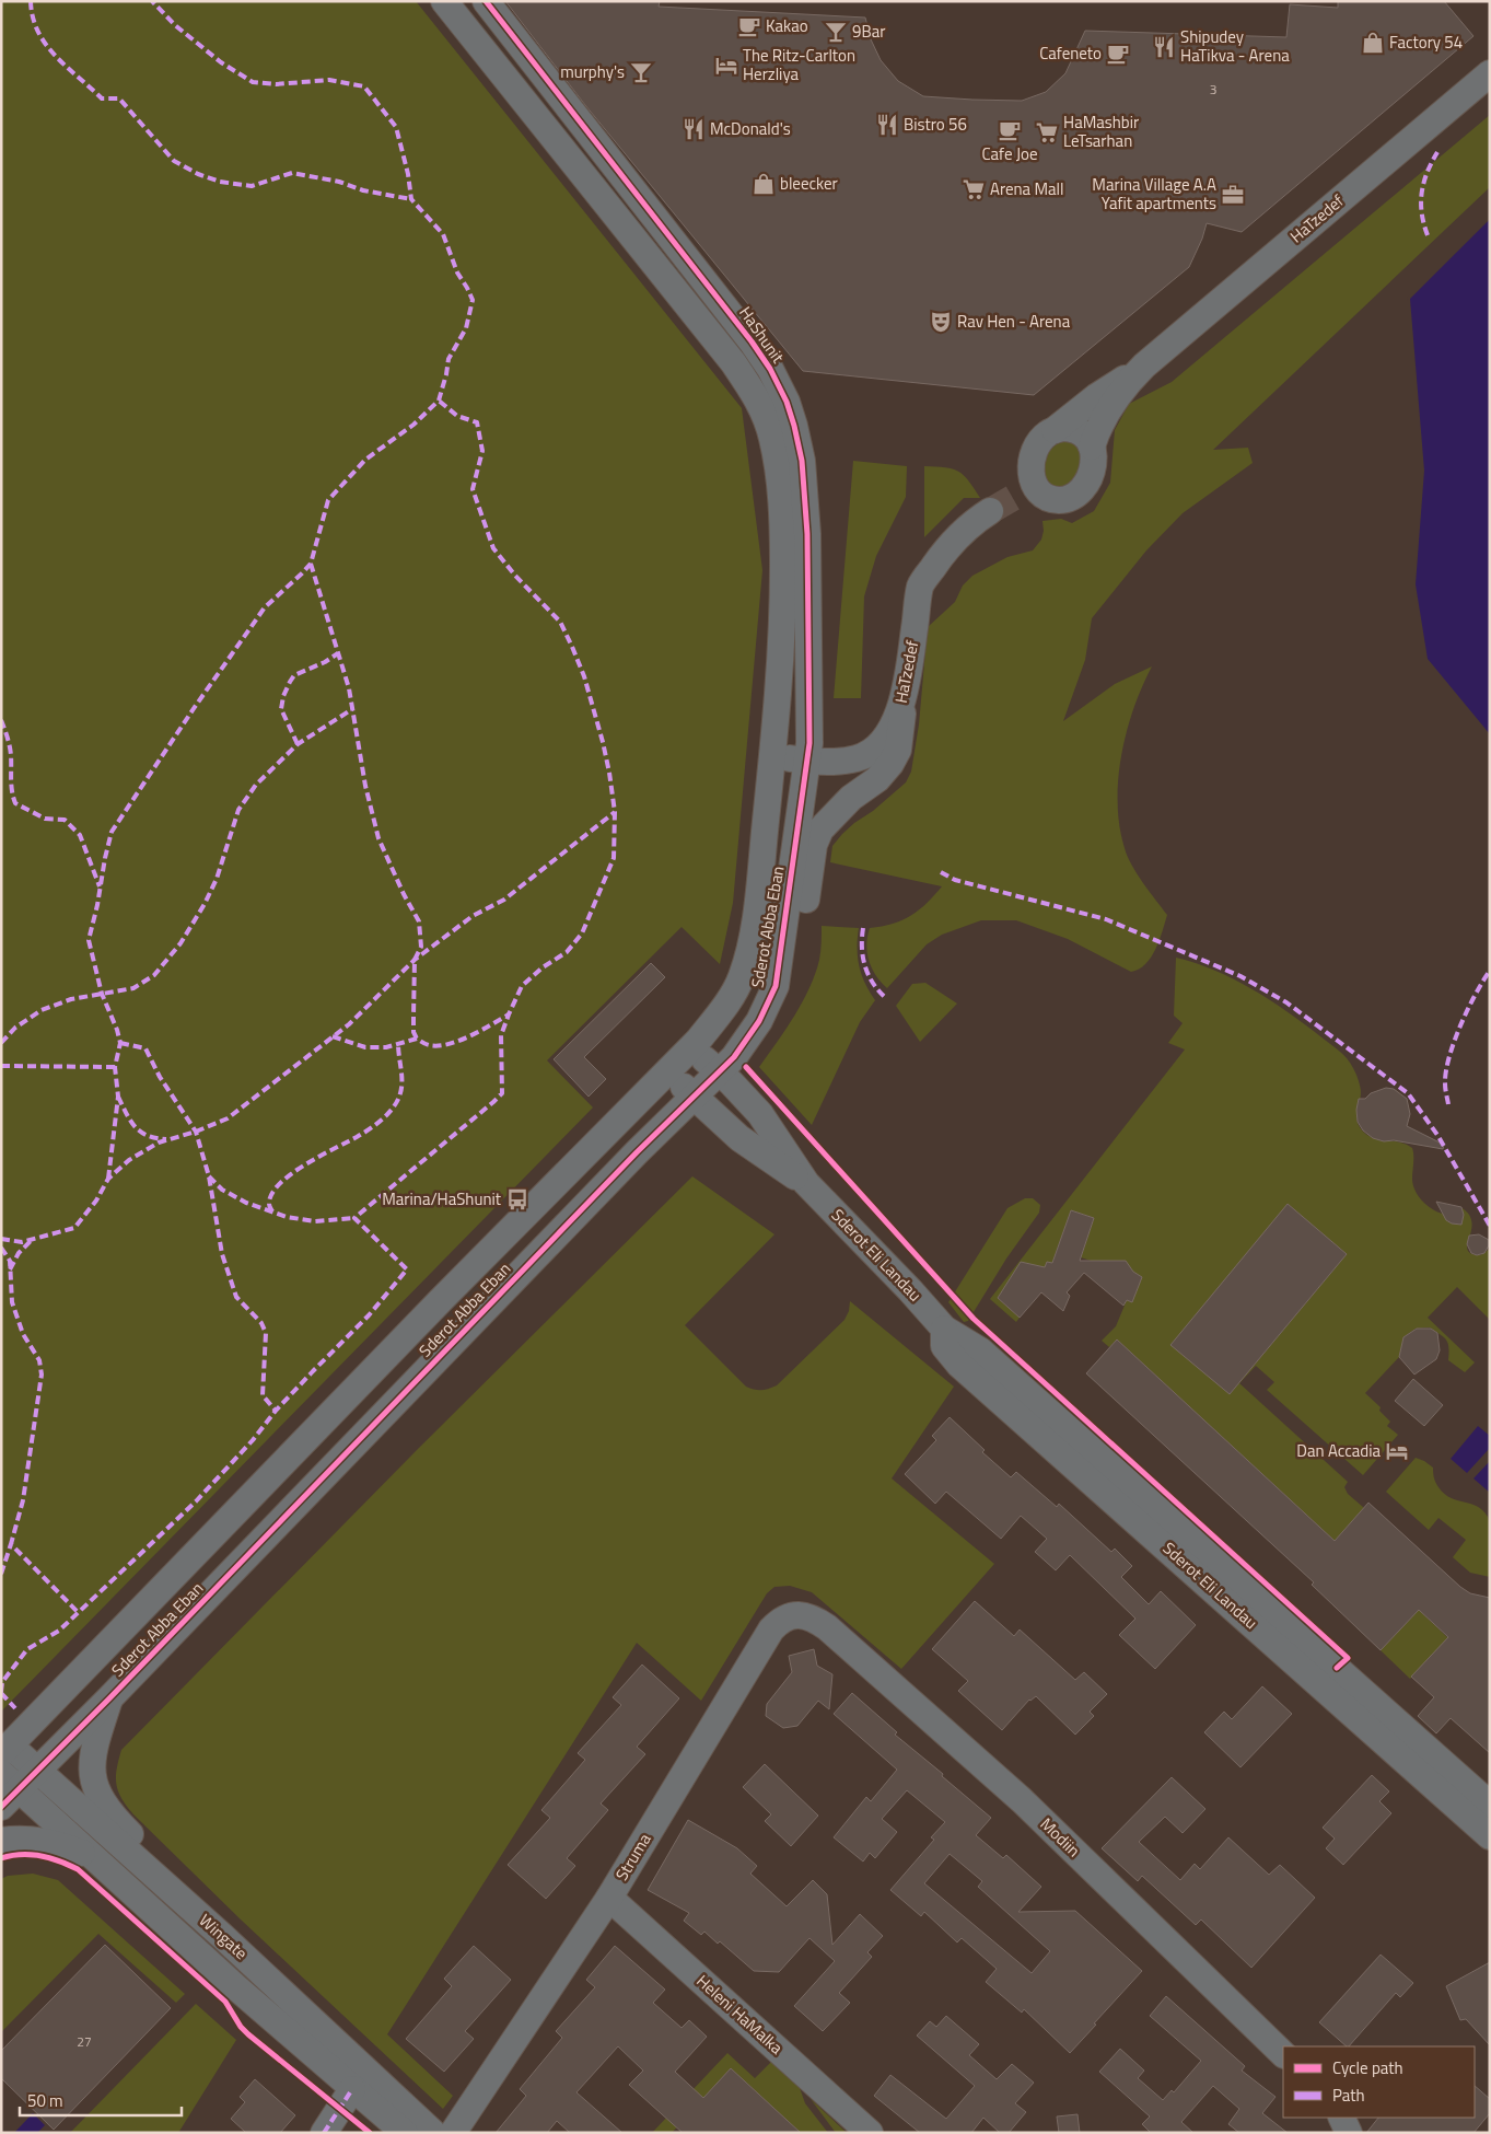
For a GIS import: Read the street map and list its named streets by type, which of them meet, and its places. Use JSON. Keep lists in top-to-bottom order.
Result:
{
  "streets": {
    "street": [
      "HaTzedef",
      "HaShunit",
      "Sderot Abba Eban",
      "Sderot Eli Landau",
      "Modiin",
      "Struma",
      "Wingate",
      "Heleni HaMalka"
    ]
  },
  "crossings": [
    ["HaTzedef", "HaShunit"],
    ["HaTzedef", "Sderot Abba Eban"],
    ["HaShunit", "Sderot Abba Eban"],
    ["Sderot Abba Eban", "Sderot Eli Landau"],
    ["Sderot Abba Eban", "Wingate"],
    ["Modiin", "Struma"],
    ["Struma", "Heleni HaMalka"]
  ],
  "places": {
    "cafe": ["Kakao", "Cafeneto", "Cafe Joe"],
    "bar": ["9Bar", "murphy's"],
    "shop": ["Factory 54", "bleecker"],
    "restaurant": ["Shipudey HaTikva - Arena", "Bistro 56", "McDonald's"],
    "hotel": ["The Ritz-Carlton Herzliya", "Dan Accadia"],
    "supermarket": ["HaMashbir LeTsarhan", "Arena Mall"],
    "office": ["Marina Village A.A Yafit apartments"],
    "theatre": ["Rav Hen - Arena"],
    "bus stop": ["Marina/HaShunit"]
  },
  "house_numbers": ["3", "27"],
  "legend": ["Cycle path", "Path"],
  "scale_bar": "50 m"
}
